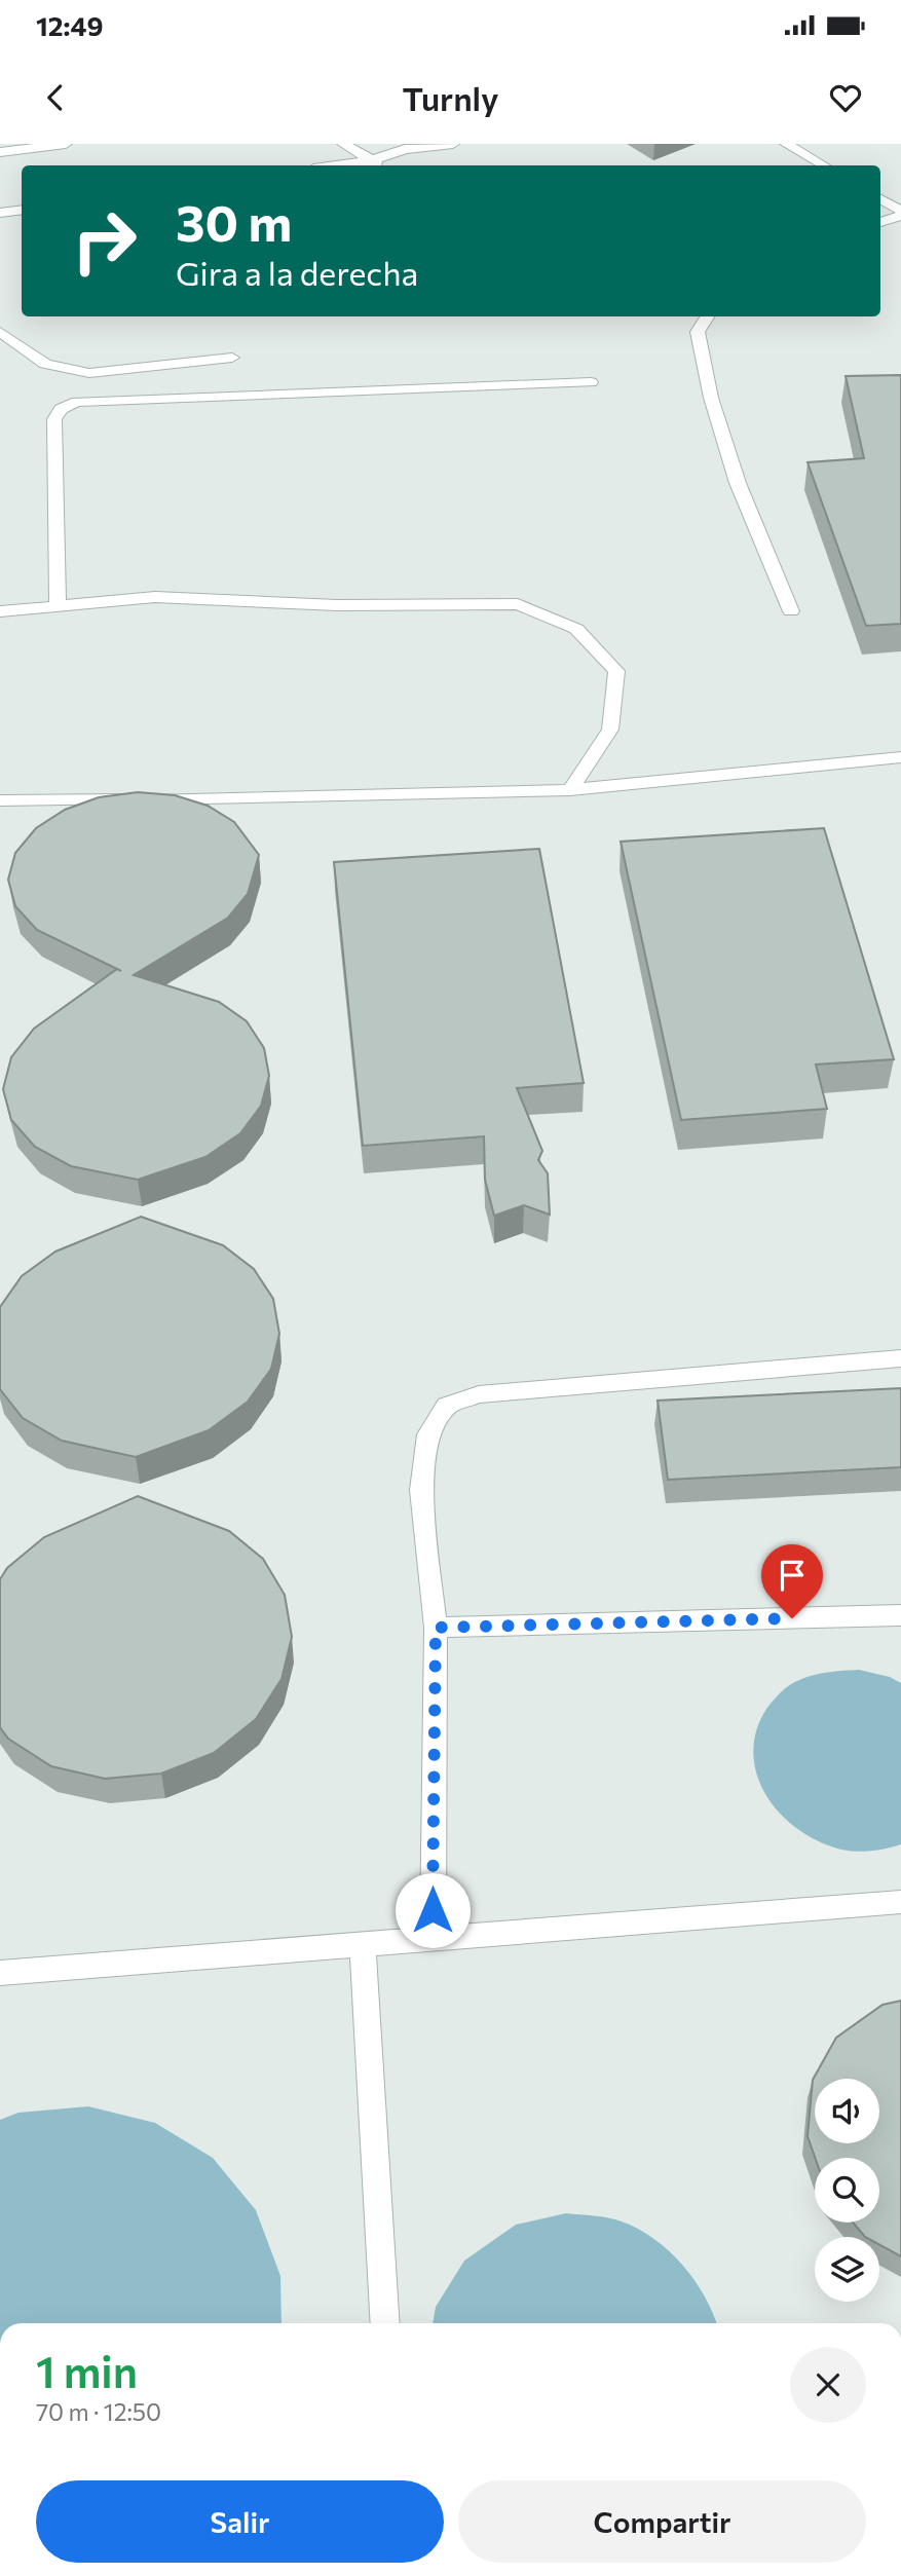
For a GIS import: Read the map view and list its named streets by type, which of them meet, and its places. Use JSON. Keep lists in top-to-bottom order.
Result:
{
  "page": {
    "status": "12:49",
    "header": "Turnly",
    "turn": ["30 m", "Gira a la derecha"],
    "heading": ["1 min", "70 m · 12:50"],
    "buttons": ["Salir", "Compartir"]
  }
}
